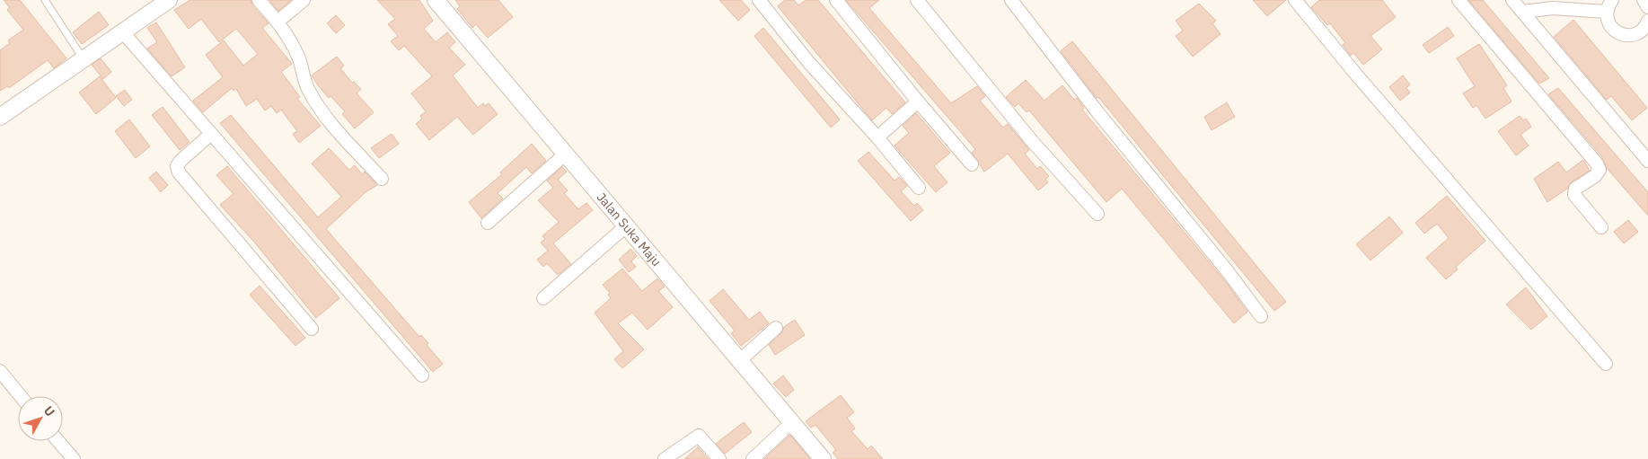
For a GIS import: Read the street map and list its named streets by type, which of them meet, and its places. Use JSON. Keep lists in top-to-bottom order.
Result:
{
  "streets": {
    "street": ["Jalan Suka Maju"]
  },
  "north": "top right"
}
